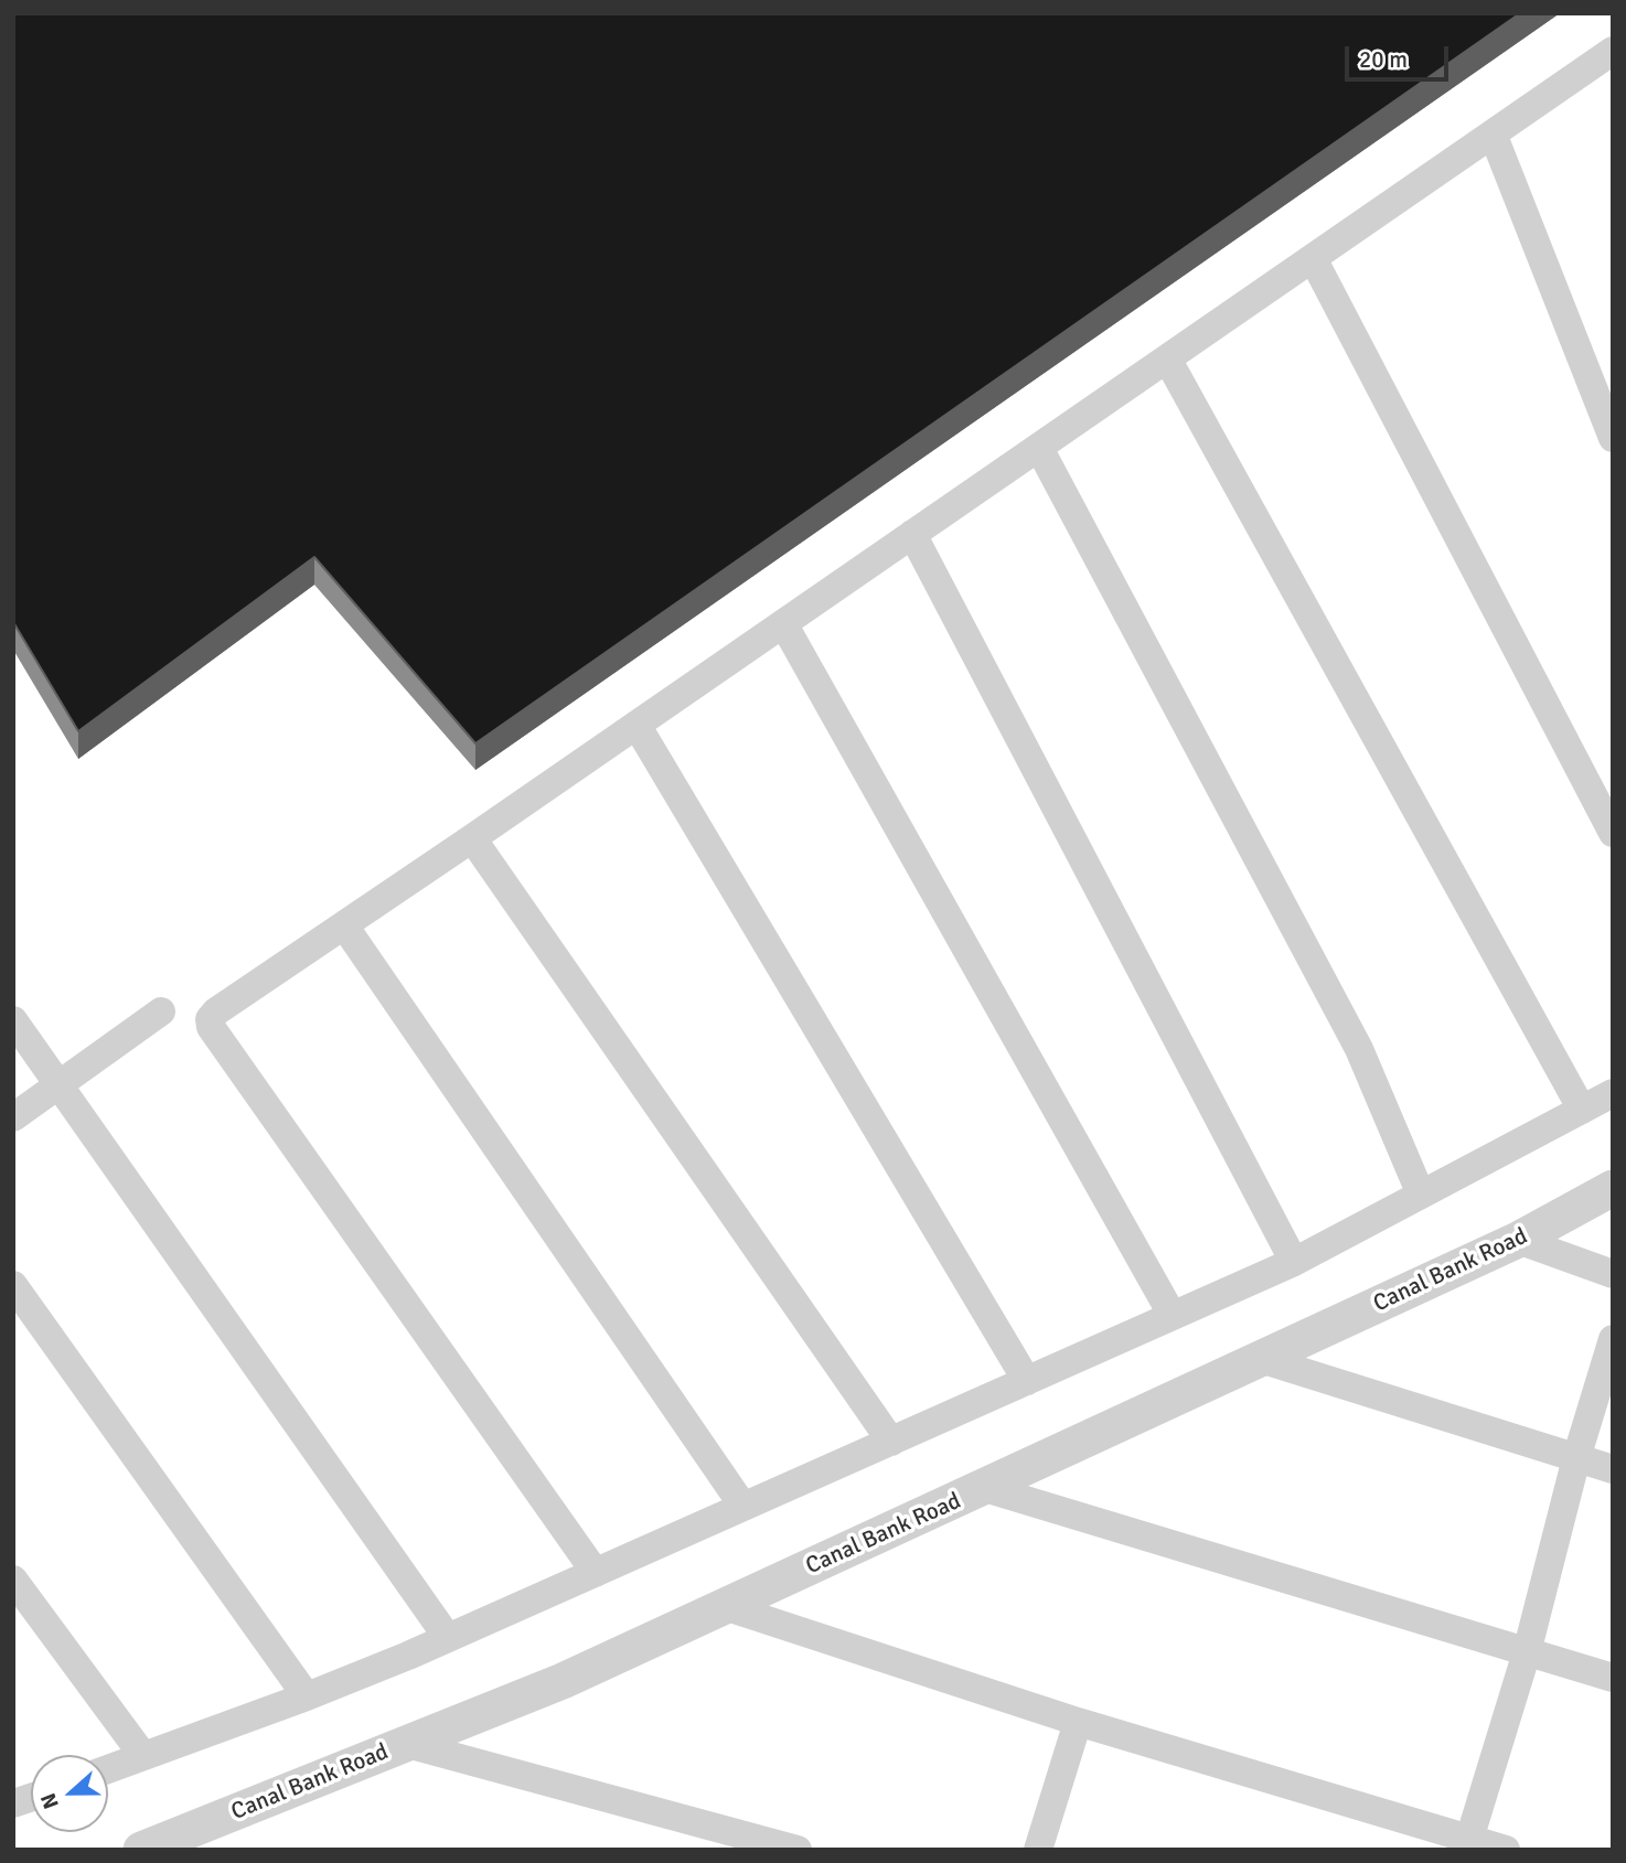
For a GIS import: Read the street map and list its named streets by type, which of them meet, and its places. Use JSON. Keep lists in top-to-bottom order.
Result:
{
  "streets": {
    "street": ["Canal Bank Road"]
  },
  "scale_bar": "20 m",
  "north": "left"
}
